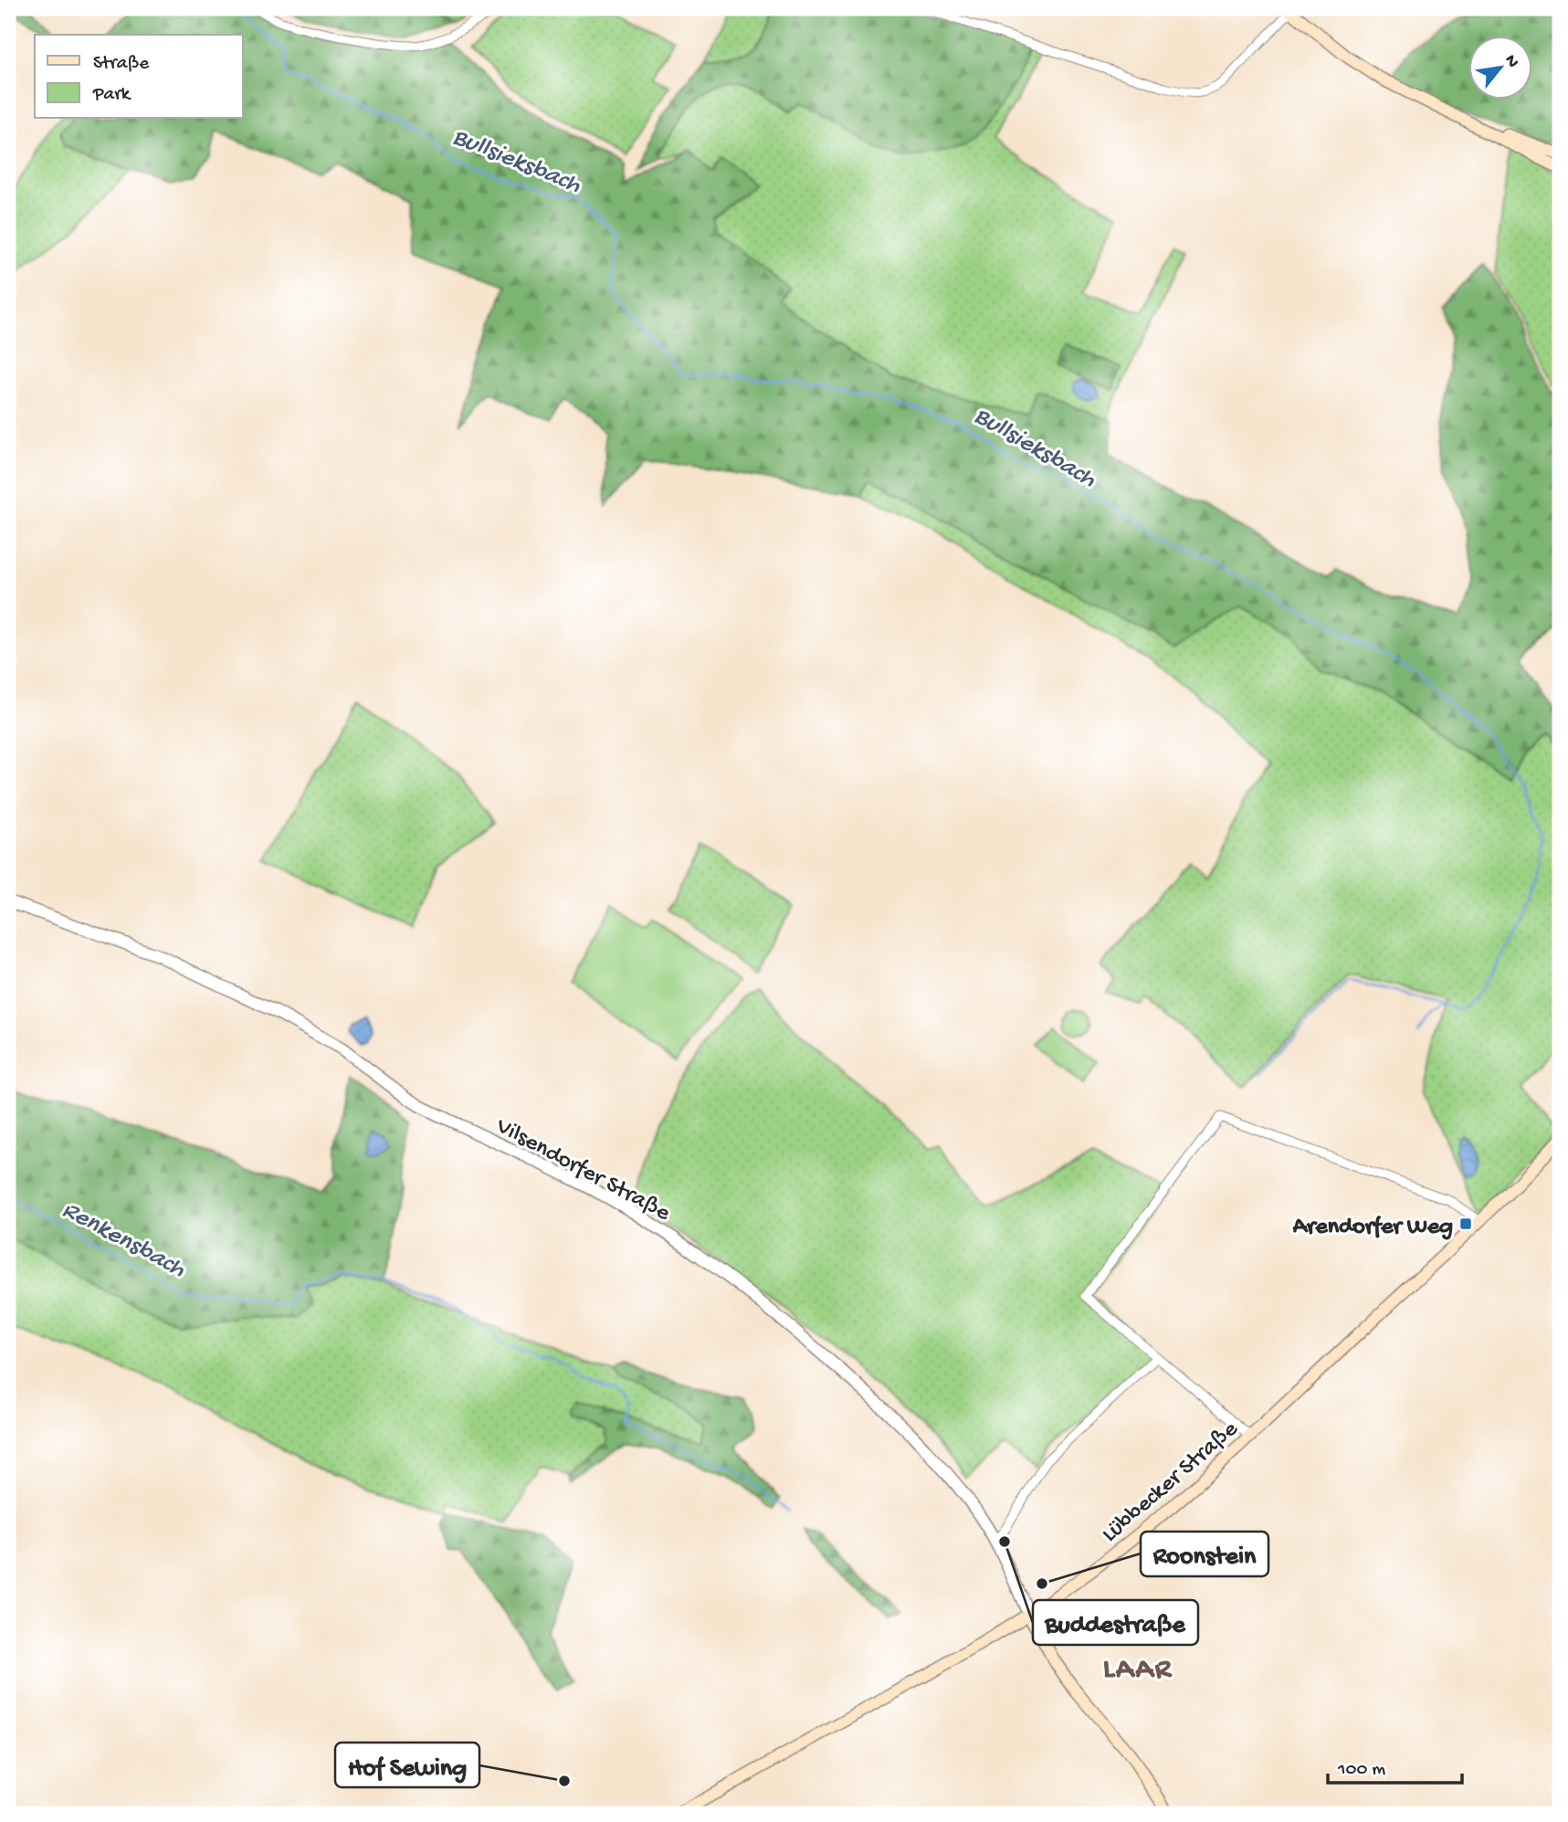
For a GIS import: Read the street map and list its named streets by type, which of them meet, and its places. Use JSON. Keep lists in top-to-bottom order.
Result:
{
  "streets": {
    "main road": ["Lübbecker Straße"],
    "street": ["Vilsendorfer Straße"]
  },
  "crossings": [
    ["Vilsendorfer Straße", "Lübbecker Straße"]
  ],
  "districts": ["LAAR"],
  "water": ["Bullsieksbach", "Renkensbach"],
  "places": {
    "transit": ["Arendorfer Weg"],
    "other": ["Buddestraße", "Roonstein", "Hof Sewing"]
  },
  "legend": ["Straße", "Park"],
  "scale_bar": "100 m",
  "north": "top right"
}
